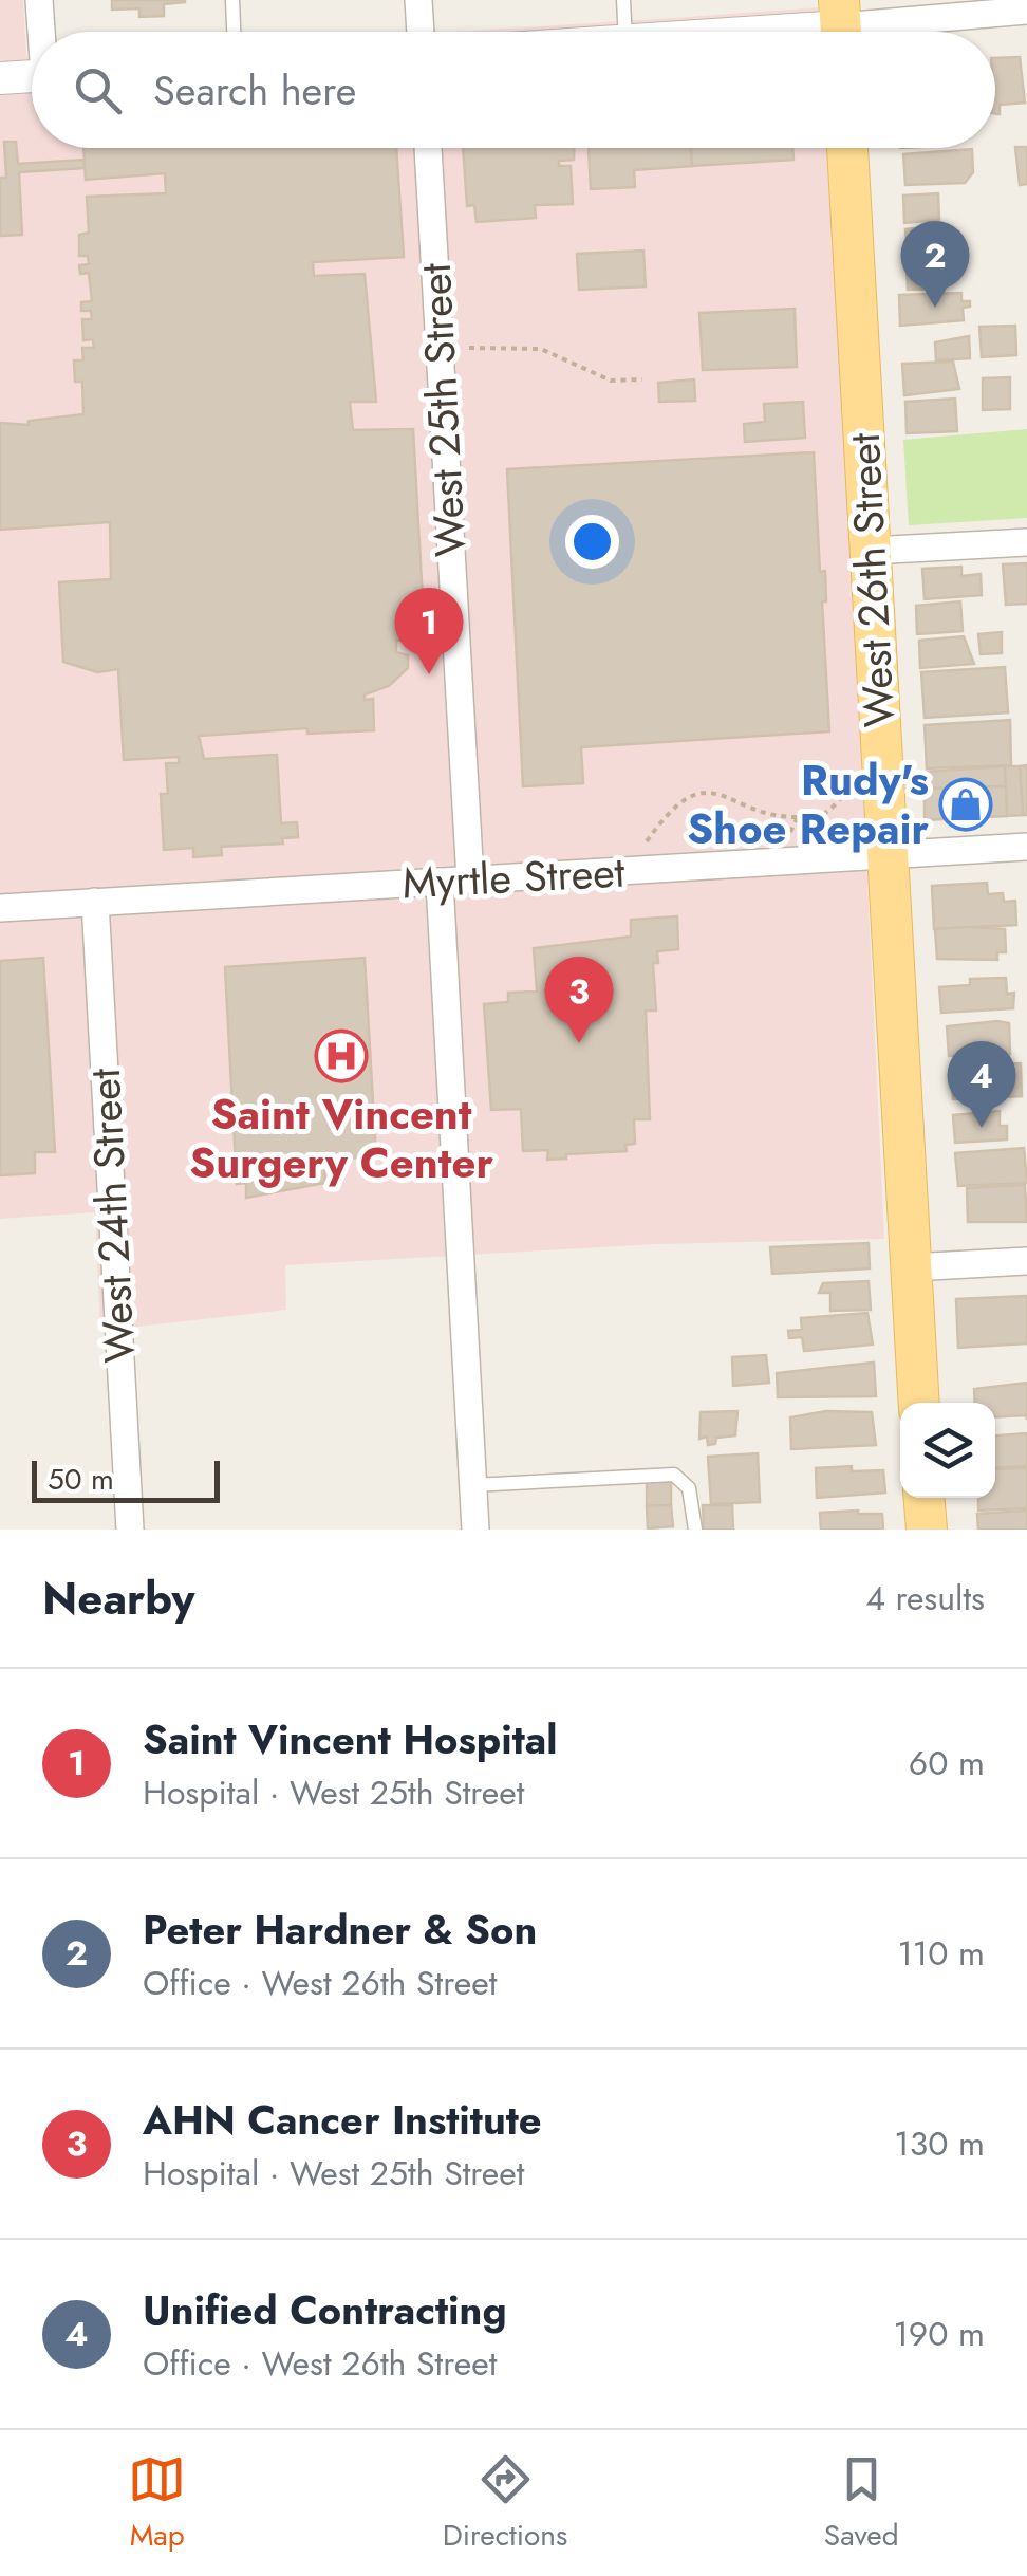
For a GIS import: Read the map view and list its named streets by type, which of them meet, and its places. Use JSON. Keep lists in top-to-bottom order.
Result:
{
  "streets": {
    "main road": ["West 26th Street"],
    "street": ["West 25th Street", "Myrtle Street", "West 24th Street"]
  },
  "crossings": [
    ["West 25th Street", "Myrtle Street"],
    ["West 26th Street", "Myrtle Street"],
    ["Myrtle Street", "West 24th Street"]
  ],
  "places": {
    "shop": ["Rudy's Shoe Repair"],
    "hospital": ["Saint Vincent Surgery Center"]
  },
  "scale_bar": "50 m",
  "page": {
    "search": "Search here",
    "pins": [
      "2",
      "1",
      "3",
      "4"
    ],
    "scale": "50 m",
    "heading": ["Nearby", "4 results"],
    "list": [
      {
        "mark": "1",
        "name": "Saint Vincent Hospital",
        "note": "Hospital · West 25th Street",
        "value": "60 m"
      },
      {
        "mark": "2",
        "name": "Peter Hardner & Son",
        "note": "Office · West 26th Street",
        "value": "110 m"
      },
      {
        "mark": "3",
        "name": "AHN Cancer Institute",
        "note": "Hospital · West 25th Street",
        "value": "130 m"
      },
      {
        "mark": "4",
        "name": "Unified Contracting",
        "note": "Office · West 26th Street",
        "value": "190 m"
      }
    ],
    "nav": ["Map", "Directions", "Saved"]
  }
}
